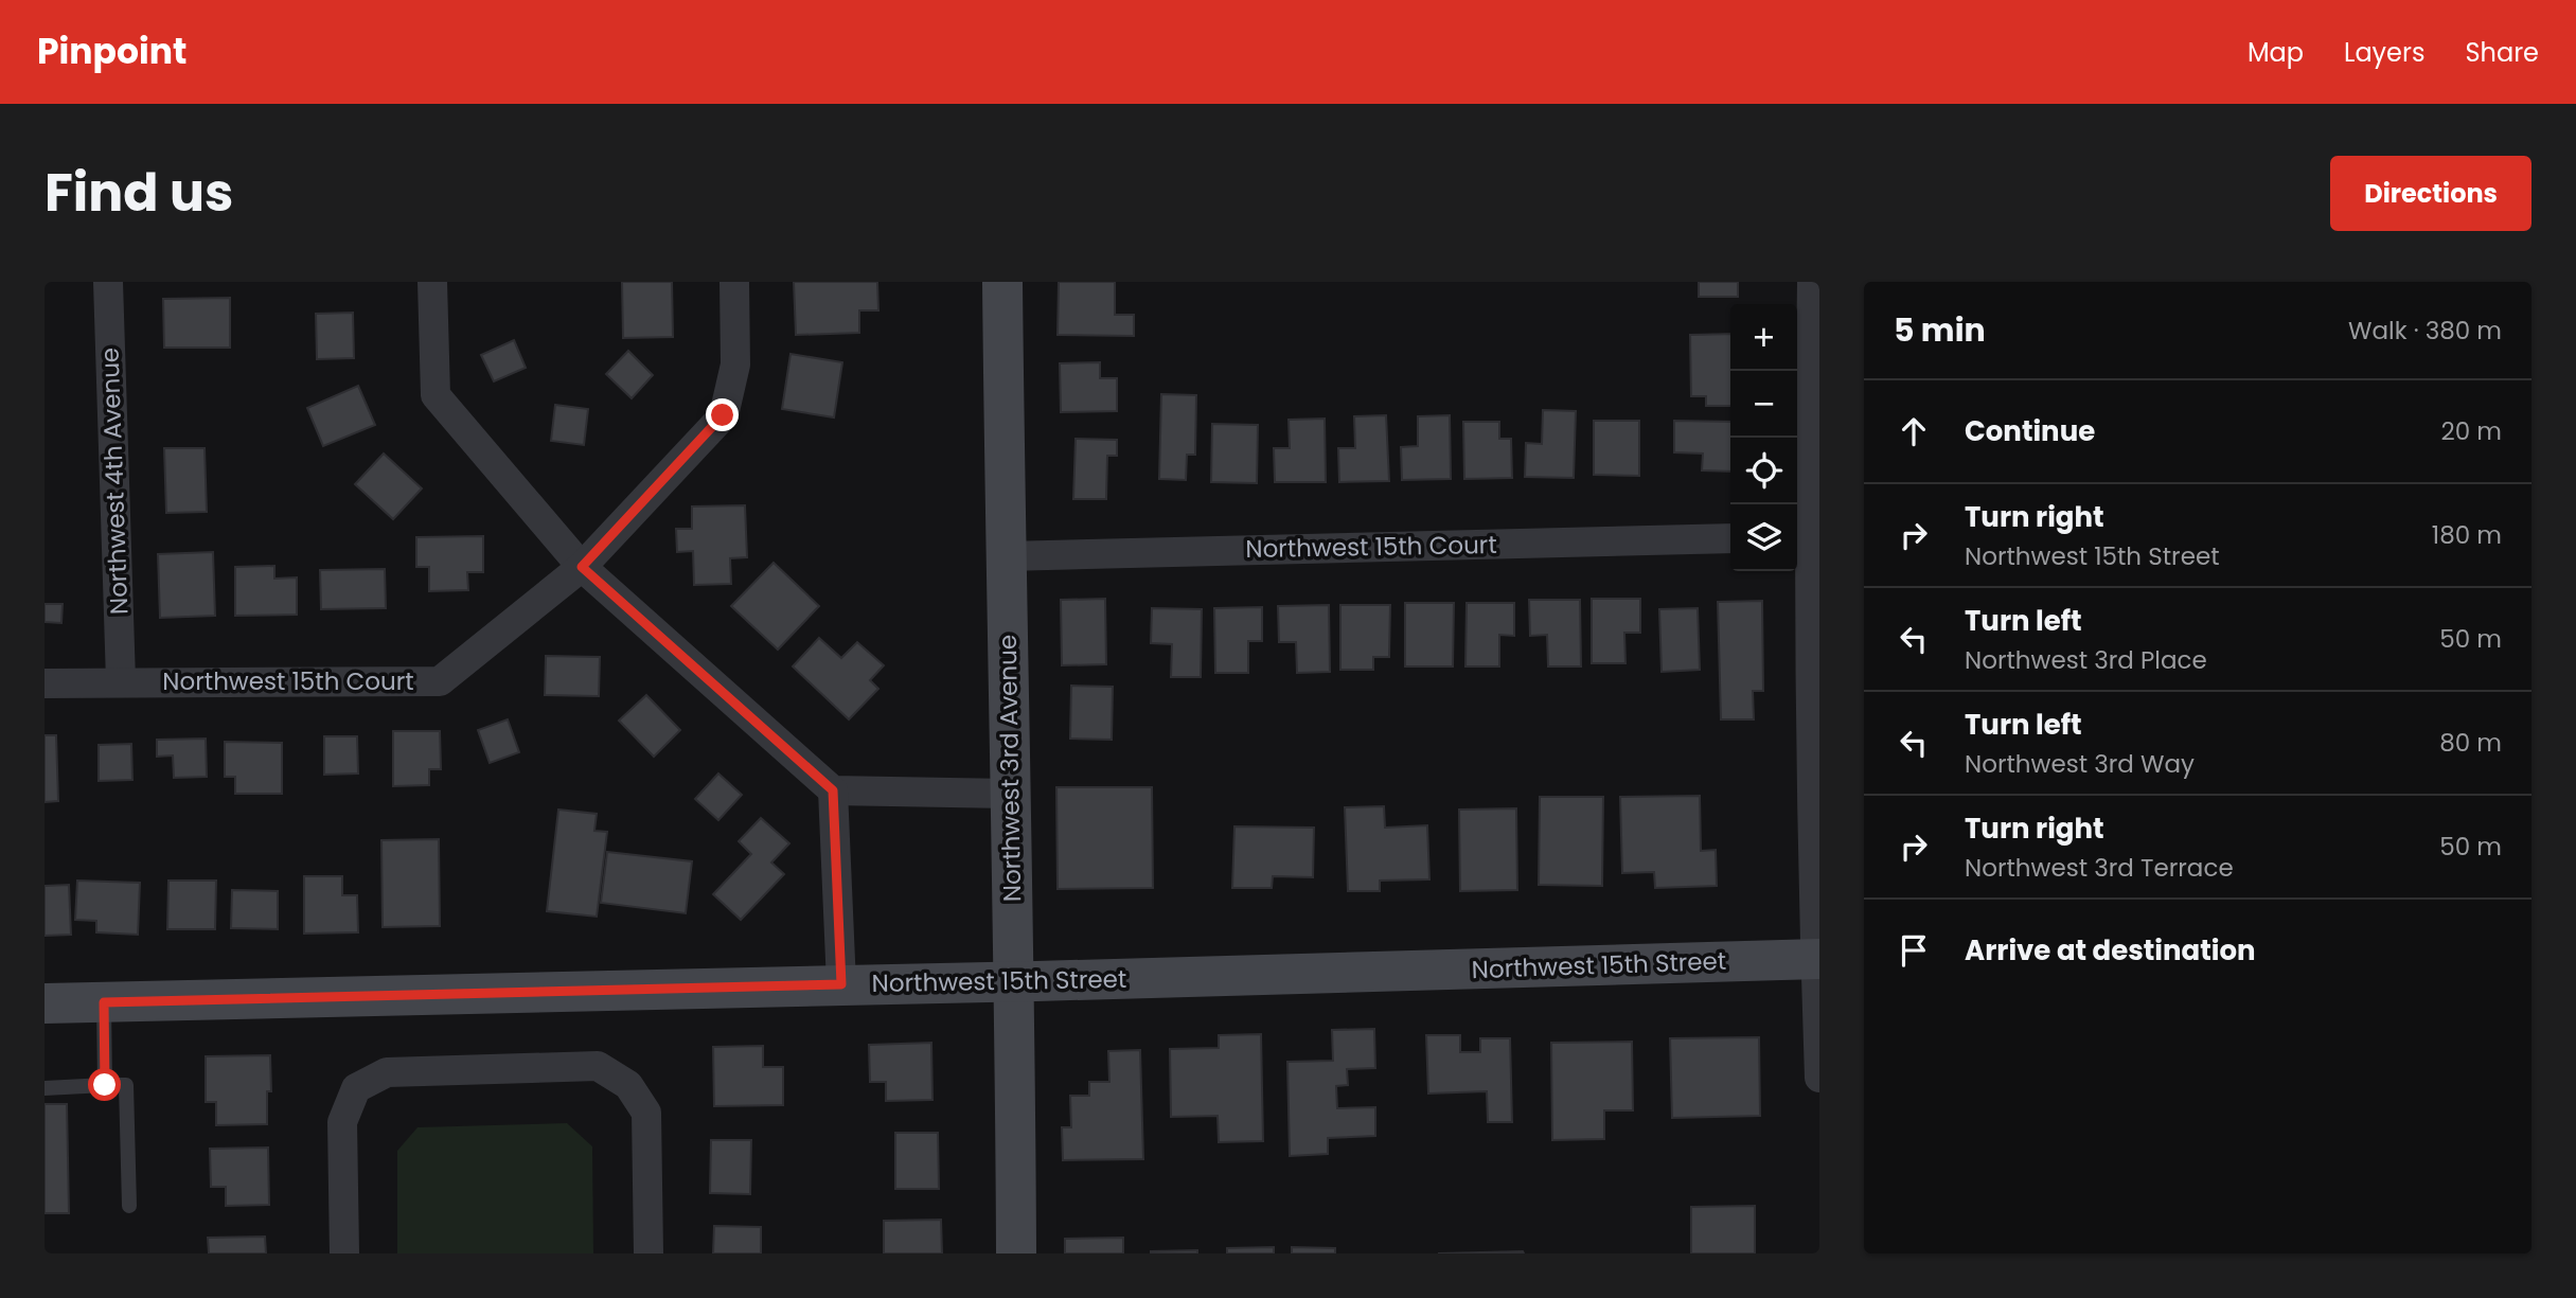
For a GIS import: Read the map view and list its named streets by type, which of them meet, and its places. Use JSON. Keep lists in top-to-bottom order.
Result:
{
  "streets": {
    "street": [
      "Northwest 4th Avenue",
      "Northwest 15th Court",
      "Northwest 3rd Avenue",
      "Northwest 15th Street"
    ]
  },
  "crossings": [
    ["Northwest 4th Avenue", "Northwest 15th Court"],
    ["Northwest 15th Court", "Northwest 3rd Avenue"],
    ["Northwest 3rd Avenue", "Northwest 15th Street"]
  ],
  "page": {
    "header": "Pinpoint",
    "nav": ["Map", "Layers", "Share"],
    "title": "Find us",
    "buttons": "Directions",
    "heading": ["5 min", "Walk · 380 m"],
    "map_buttons": ["+", "−"],
    "list": [
      ["Continue", "20 m"],
      ["Turn right", "Northwest 15th Street", "180 m"],
      ["Turn left", "Northwest 3rd Place", "50 m"],
      ["Turn left", "Northwest 3rd Way", "80 m"],
      ["Turn right", "Northwest 3rd Terrace", "50 m"],
      "Arrive at destination"
    ]
  }
}
